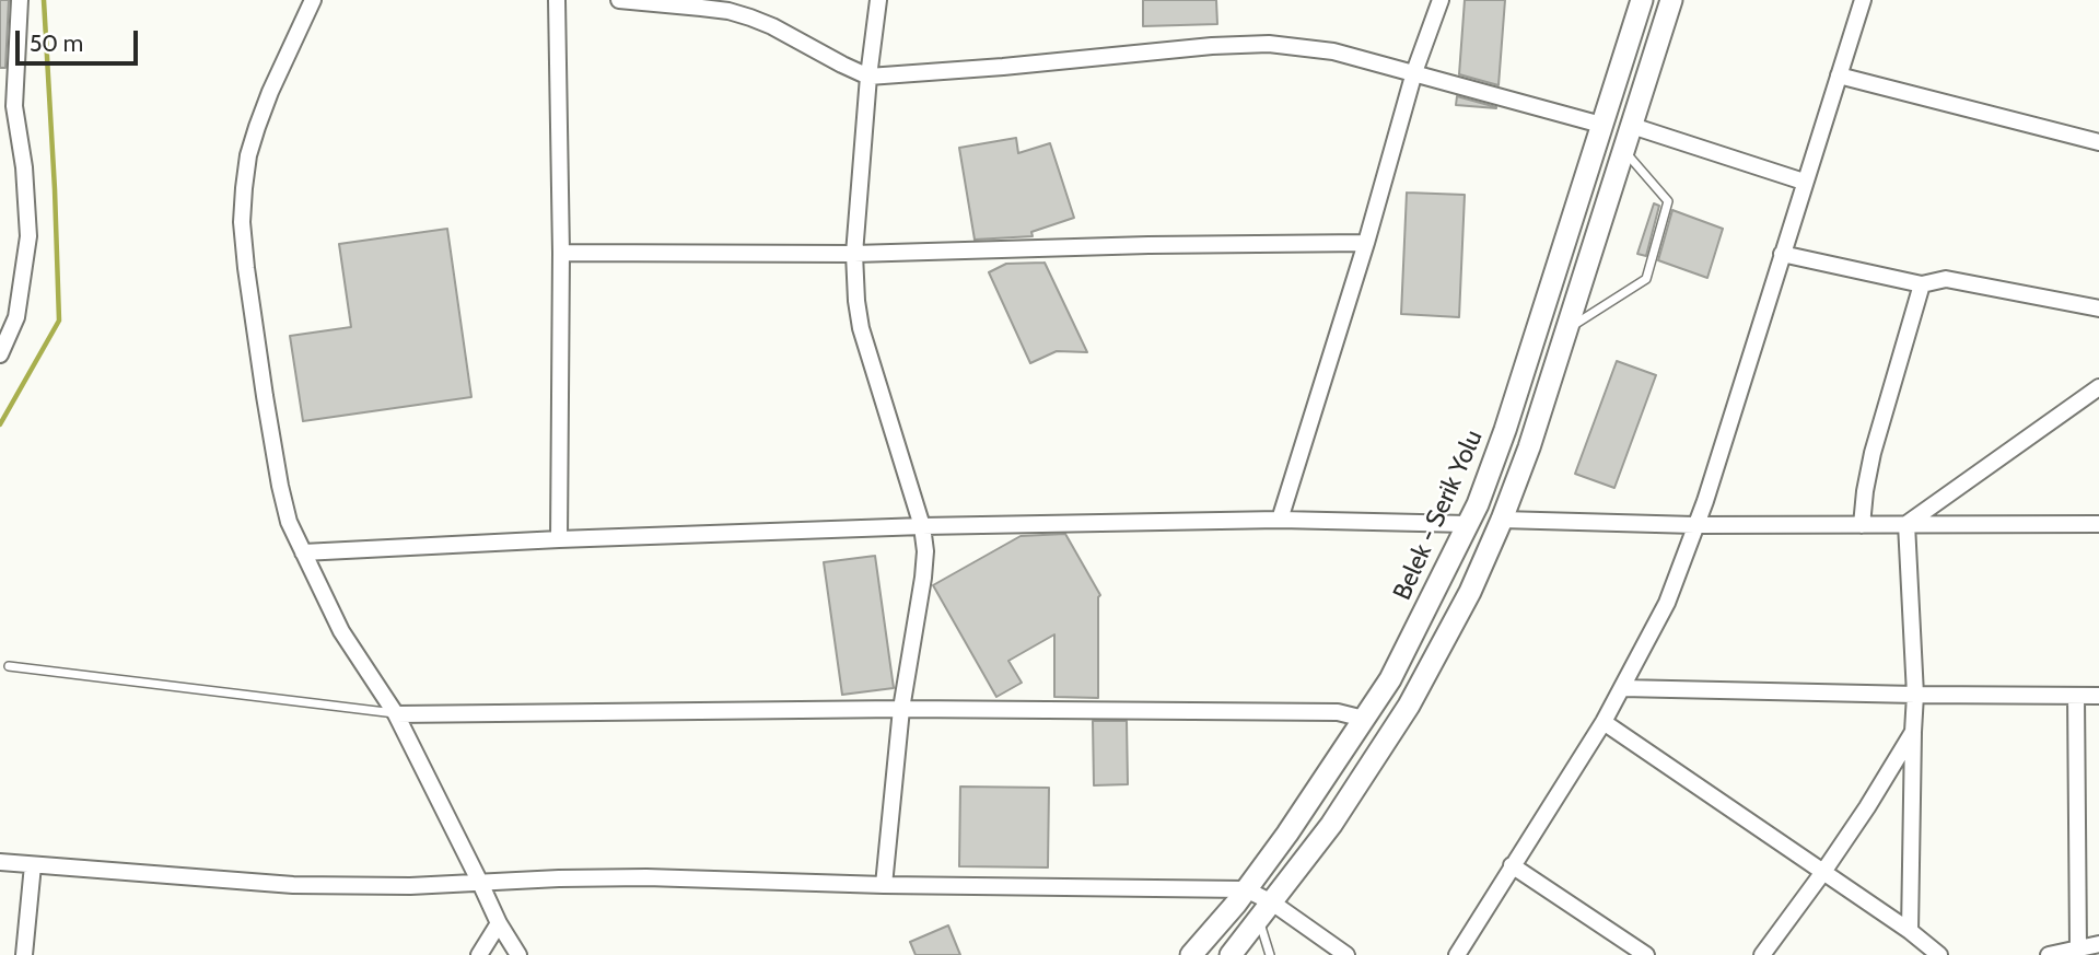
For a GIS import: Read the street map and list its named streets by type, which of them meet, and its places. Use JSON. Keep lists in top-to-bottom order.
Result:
{
  "streets": {
    "main road": ["Belek - Serik Yolu"]
  },
  "scale_bar": "50 m"
}
